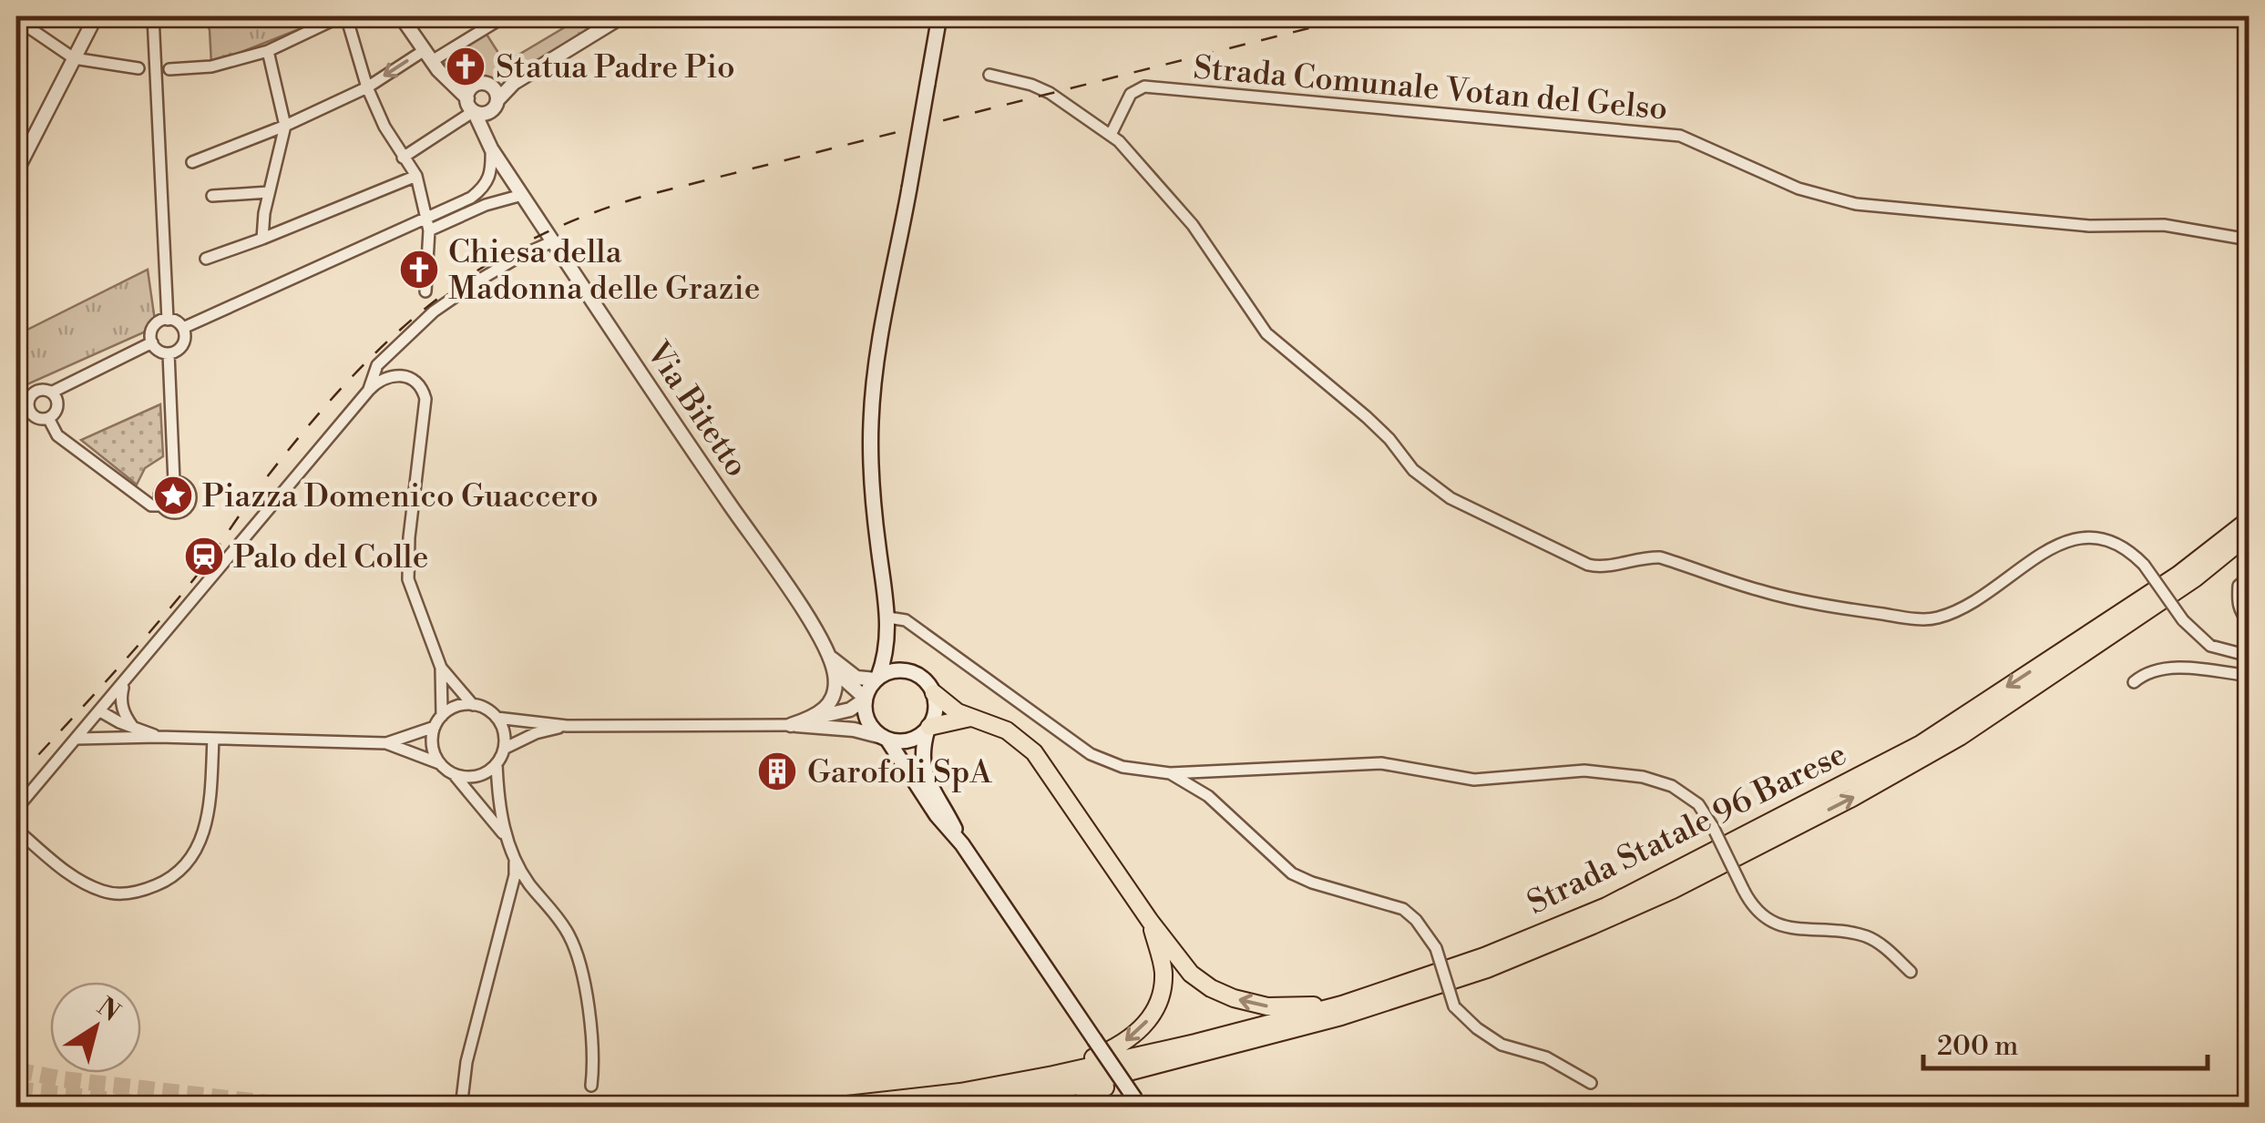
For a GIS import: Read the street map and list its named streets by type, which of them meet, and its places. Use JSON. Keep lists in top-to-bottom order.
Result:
{
  "streets": {
    "highway": ["Strada Statale 96 Barese"],
    "street": ["Strada Comunale Votan del Gelso", "Via Bitetto"]
  },
  "places": {
    "church": ["Statua Padre Pio", "Chiesa della Madonna delle Grazie"],
    "place": ["Piazza Domenico Guaccero"],
    "station": ["Palo del Colle"],
    "building": ["Garofoli SpA"]
  },
  "scale_bar": "200 m",
  "north": "top right"
}
